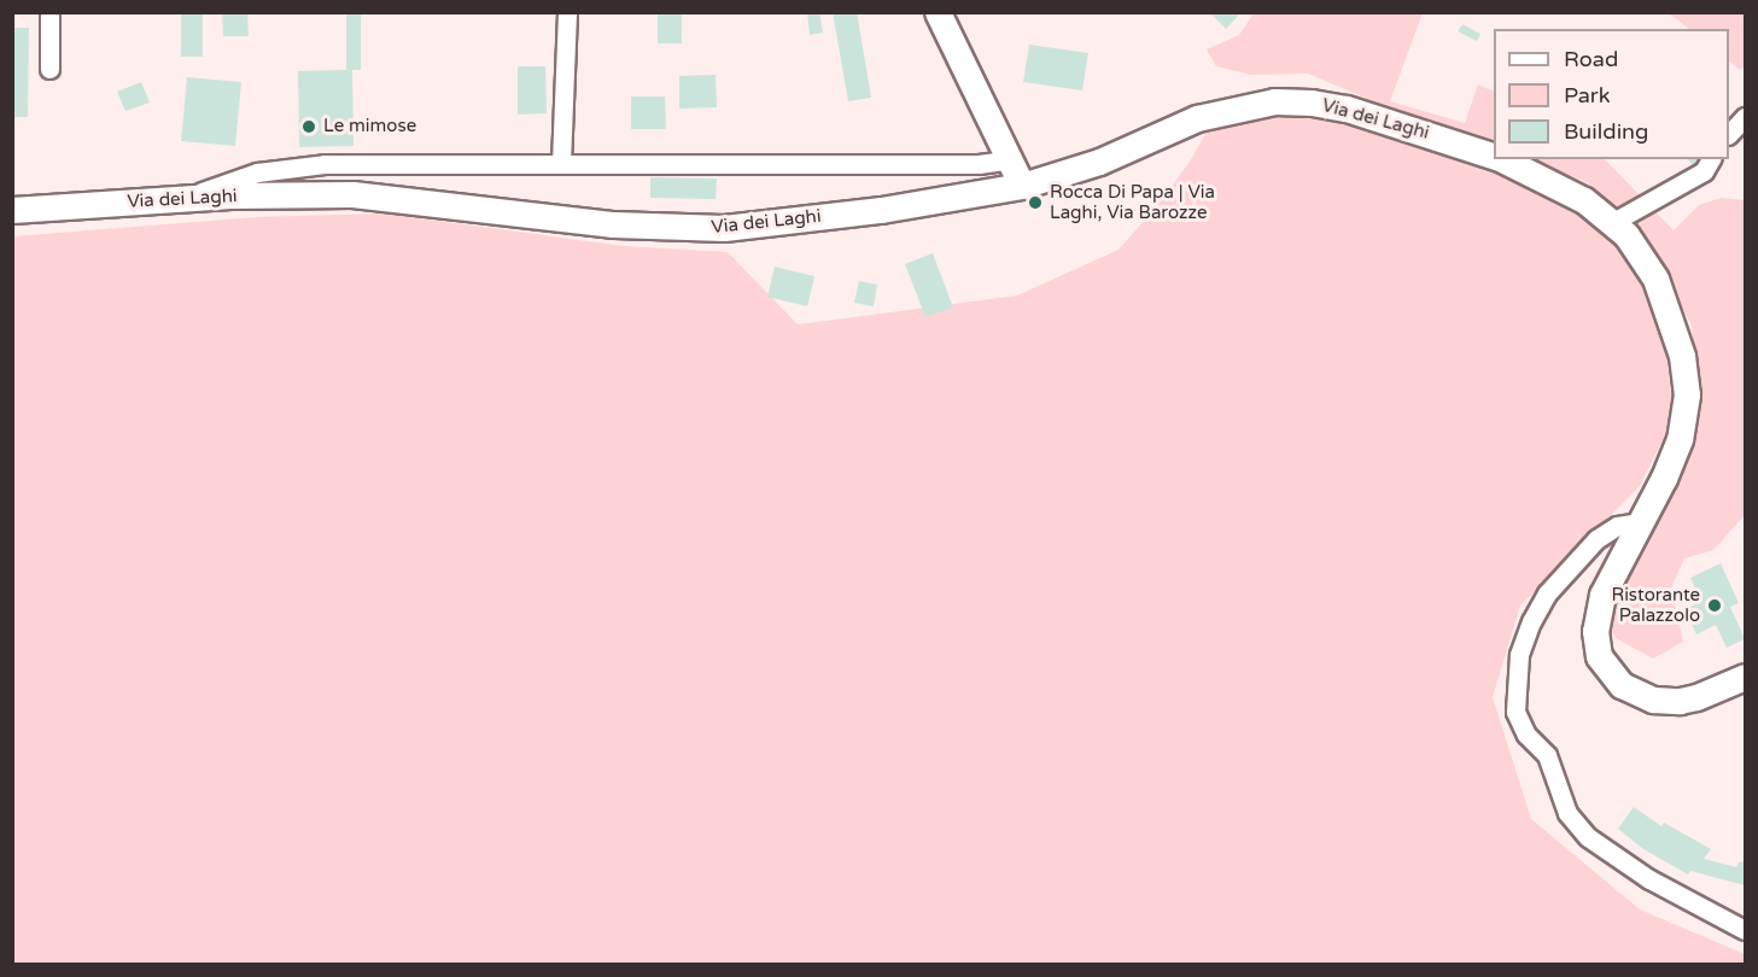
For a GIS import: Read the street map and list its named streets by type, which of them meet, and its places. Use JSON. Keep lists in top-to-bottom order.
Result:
{
  "streets": {
    "main road": ["Via dei Laghi"]
  },
  "places": ["Le mimose", "Rocca Di Papa | Via Laghi, Via Barozze", "Ristorante Palazzolo"],
  "legend": ["Road", "Park", "Building"]
}
